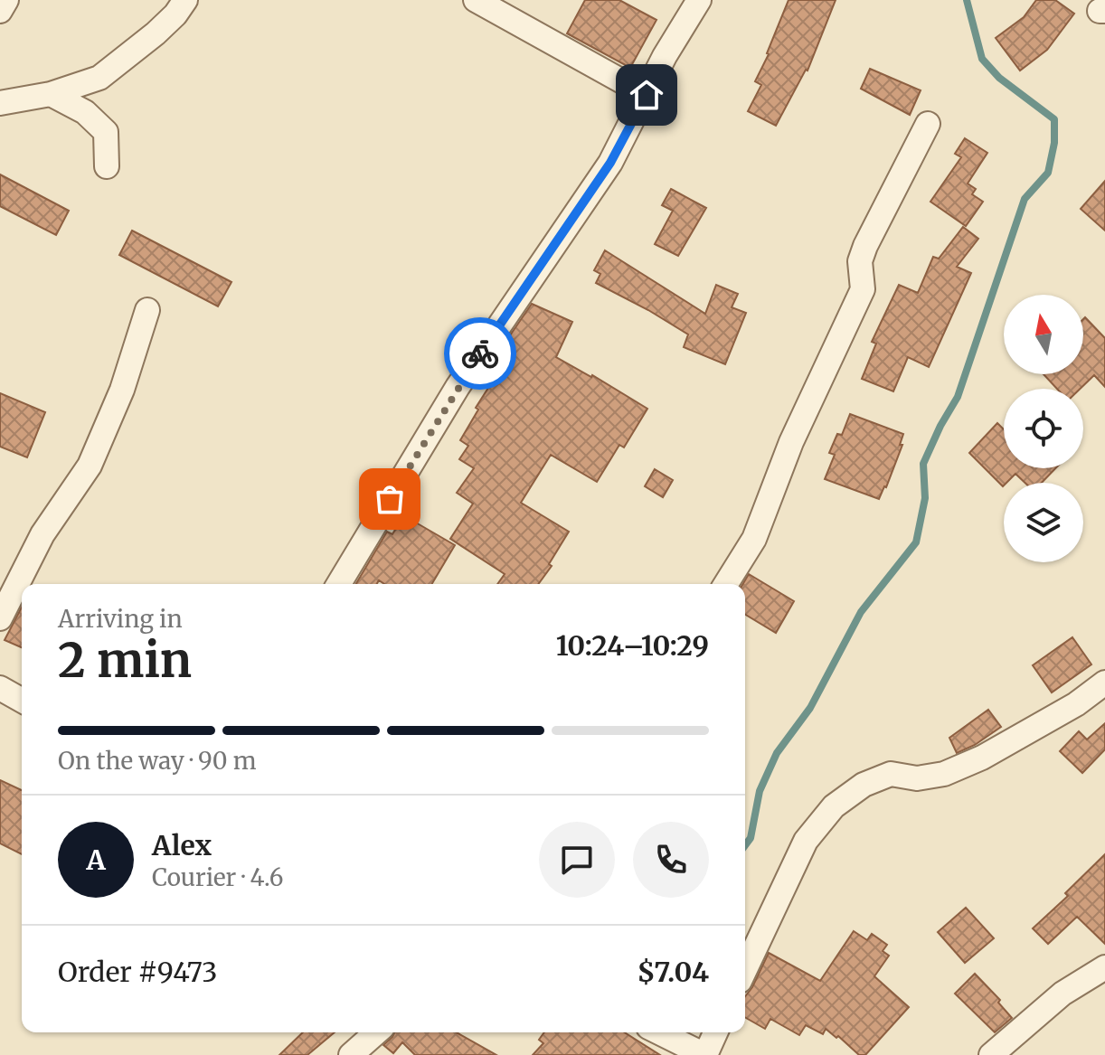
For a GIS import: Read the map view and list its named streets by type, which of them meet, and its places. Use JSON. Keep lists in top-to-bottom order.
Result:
{
  "north": "top",
  "page": {
    "heading": ["2 min", "Arriving in", "10:24–10:29"],
    "panel": [
      "Alex",
      "Courier · 4.6",
      "Order #9473",
      "$7.04"
    ],
    "bar": "On the way · 90 m",
    "round": "A"
  }
}
